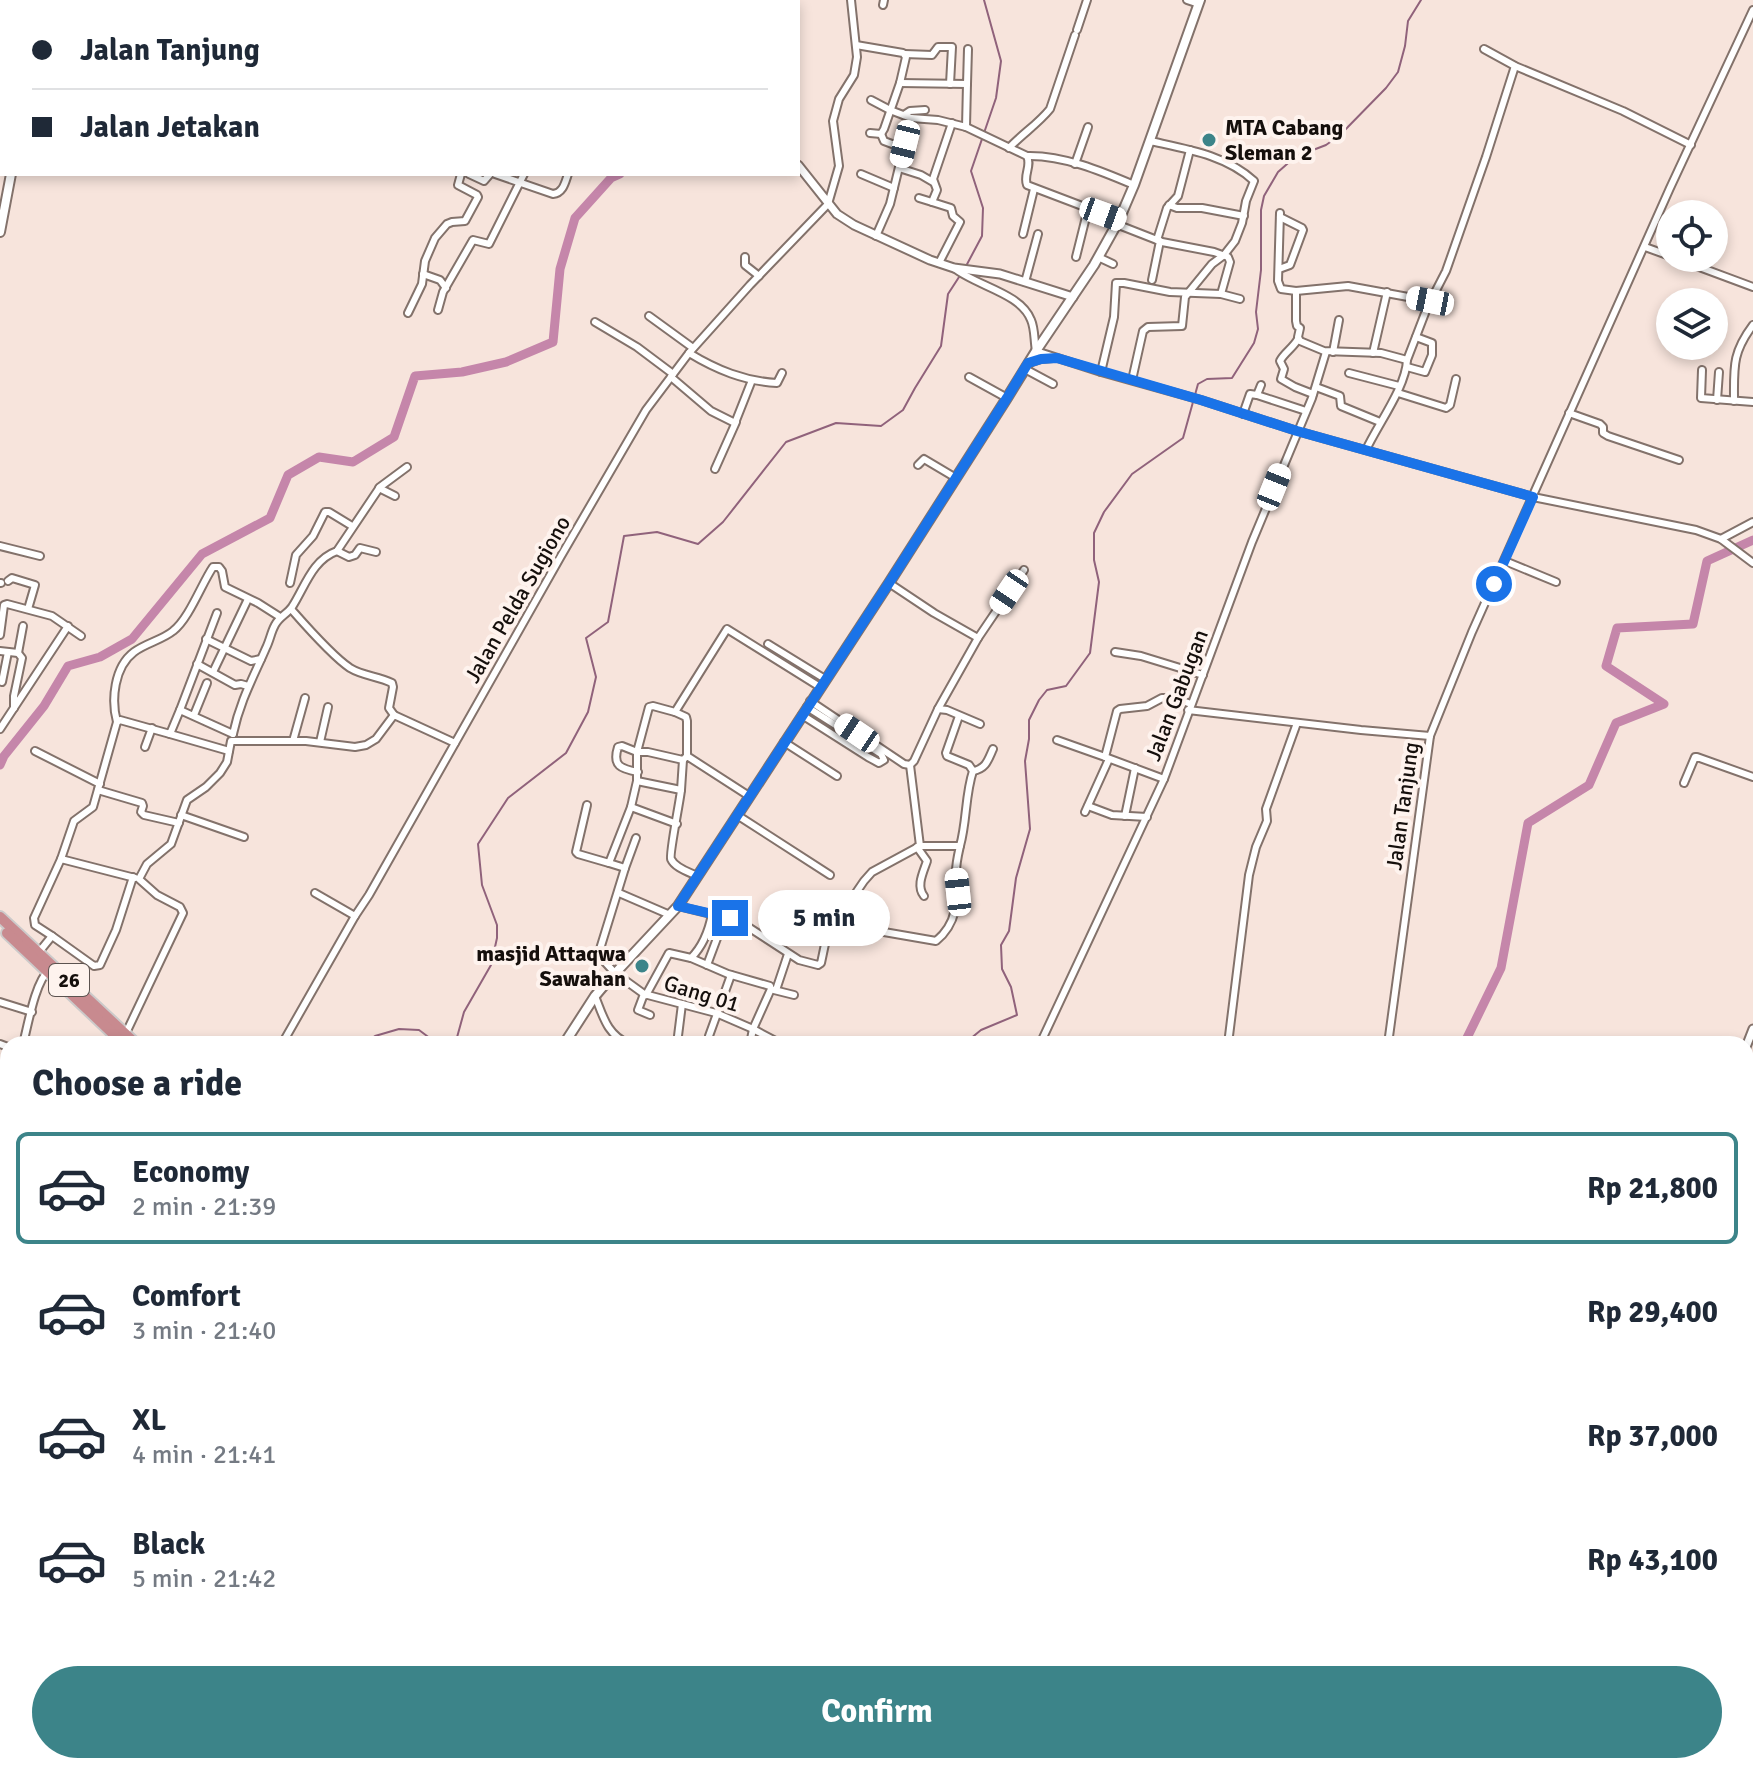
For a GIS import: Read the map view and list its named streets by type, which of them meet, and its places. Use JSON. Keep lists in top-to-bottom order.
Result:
{
  "streets": {
    "highway": ["26"],
    "street": [
      "Jalan Pelda Sugiono",
      "Jalan Gabugan",
      "Jalan Tanjung",
      "Gang 01"
    ]
  },
  "places": ["MTA Cabang Sleman 2", "masjid Attaqwa Sawahan"],
  "page": {
    "banner": ["Jalan Tanjung", "Jalan Jetakan"],
    "bubble": "5 min",
    "heading": "Choose a ride",
    "list": [
      {
        "name": "Economy",
        "note": "2 min · 21:39",
        "value": "Rp 21,800"
      },
      {
        "name": "Comfort",
        "note": "3 min · 21:40",
        "value": "Rp 29,400"
      },
      {
        "name": "XL",
        "note": "4 min · 21:41",
        "value": "Rp 37,000"
      },
      {
        "name": "Black",
        "note": "5 min · 21:42",
        "value": "Rp 43,100"
      }
    ],
    "buttons": "Confirm"
  }
}
